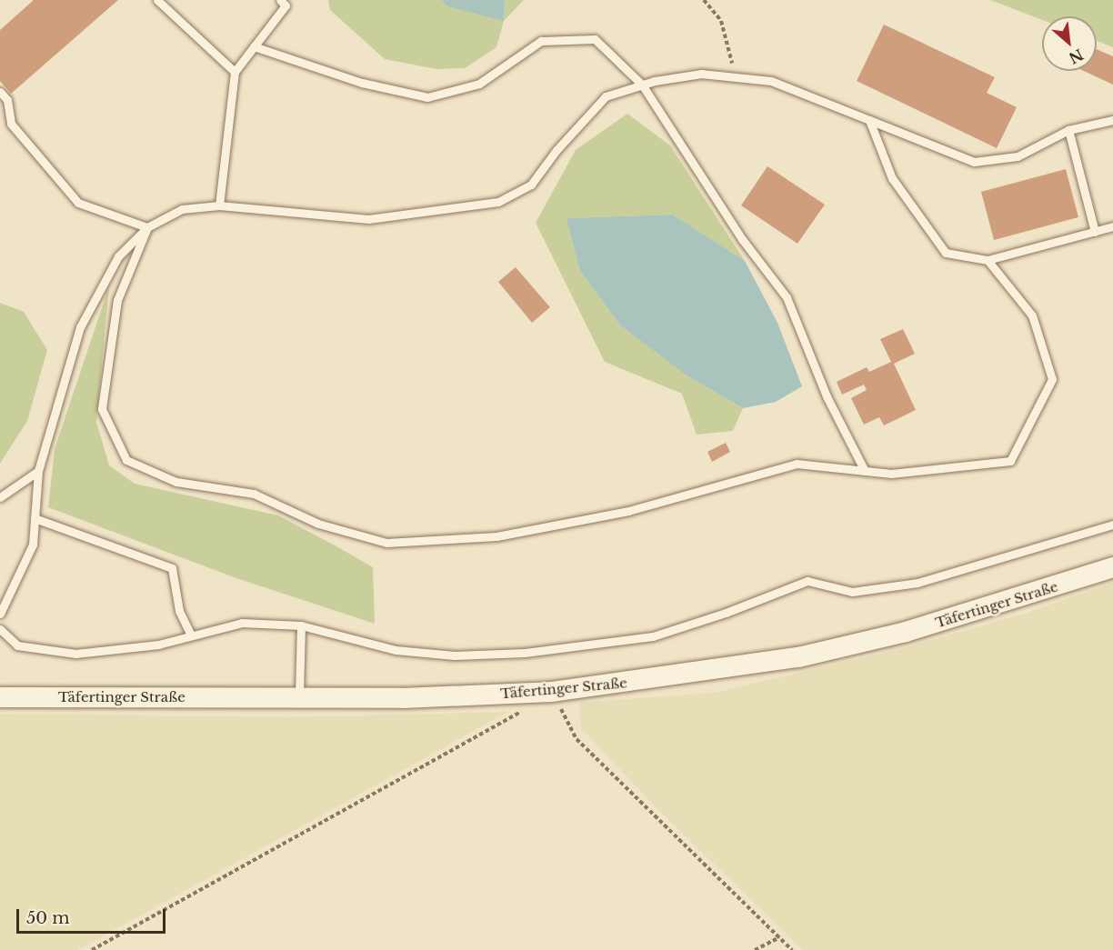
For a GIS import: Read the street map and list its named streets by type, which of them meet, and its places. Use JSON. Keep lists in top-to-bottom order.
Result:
{
  "streets": {
    "street": ["Täfertinger Straße"]
  },
  "scale_bar": "50 m",
  "north": "bottom right"
}
